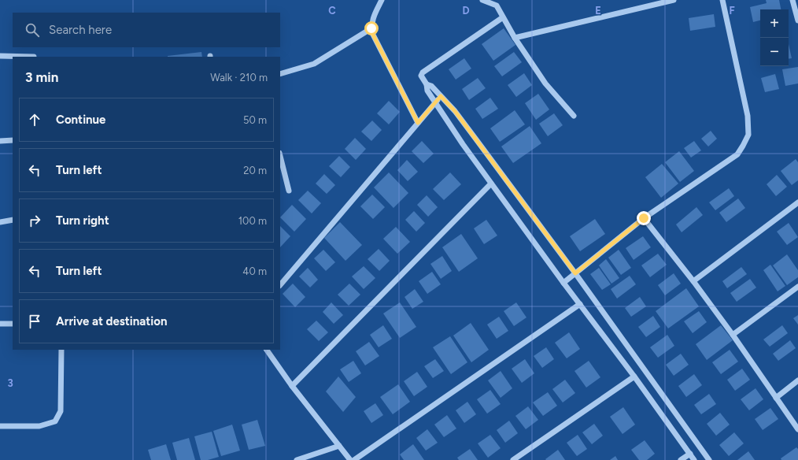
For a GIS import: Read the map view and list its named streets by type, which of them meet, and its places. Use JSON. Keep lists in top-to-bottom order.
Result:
{
  "page": {
    "map_buttons": ["+", "−"],
    "search": "Search here",
    "heading": ["3 min", "Walk · 210 m"],
    "list": [
      ["Continue", "50 m"],
      ["Turn left", "20 m"],
      ["Turn right", "100 m"],
      ["Turn left", "40 m"],
      "Arrive at destination"
    ]
  },
  "grid": {
    "columns": [
      "C",
      "D",
      "E",
      "F"
    ],
    "rows": ["3"]
  }
}
